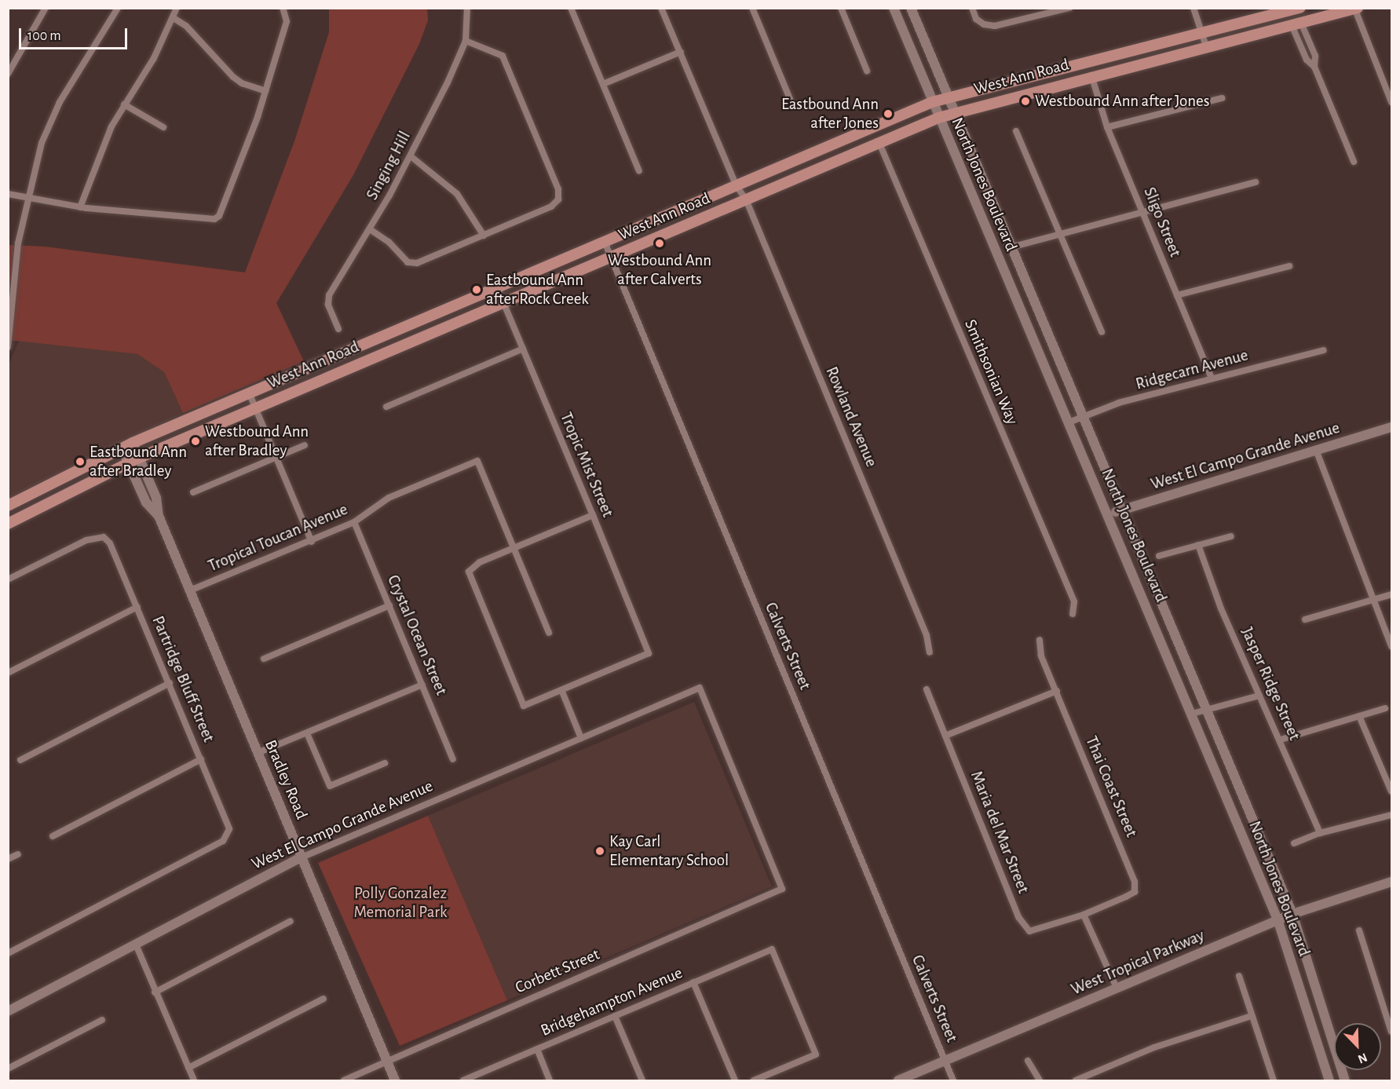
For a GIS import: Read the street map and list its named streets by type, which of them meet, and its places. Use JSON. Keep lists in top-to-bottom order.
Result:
{
  "streets": {
    "main road": [
      "West Ann Road",
      "North Jones Boulevard",
      "West El Campo Grande Avenue",
      "Bradley Road",
      "West Tropical Parkway"
    ],
    "street": [
      "Singing Hill",
      "Sligo Street",
      "Ridgecarn Avenue",
      "Smithsonian Way",
      "Rowland Avenue",
      "Tropic Mist Street",
      "Tropical Toucan Avenue",
      "Crystal Ocean Street",
      "Calverts Street",
      "Partridge Bluff Street",
      "Jasper Ridge Street",
      "Thai Coast Street",
      "Maria del Mar Street",
      "Corbett Street",
      "Bridgehampton Avenue"
    ]
  },
  "crossings": [
    ["West Ann Road", "North Jones Boulevard"],
    ["West Ann Road", "Sligo Street"],
    ["West Ann Road", "Smithsonian Way"],
    ["West Ann Road", "Rowland Avenue"],
    ["West Ann Road", "Tropic Mist Street"],
    ["West Ann Road", "Calverts Street"],
    ["West Ann Road", "Bradley Road"],
    ["North Jones Boulevard", "Ridgecarn Avenue"],
    ["North Jones Boulevard", "West El Campo Grande Avenue"],
    ["North Jones Boulevard", "West Tropical Parkway"],
    ["Sligo Street", "Ridgecarn Avenue"],
    ["West El Campo Grande Avenue", "Bradley Road"],
    ["West El Campo Grande Avenue", "Corbett Street"],
    ["Tropical Toucan Avenue", "Crystal Ocean Street"],
    ["Tropical Toucan Avenue", "Bradley Road"],
    ["Calverts Street", "West Tropical Parkway"],
    ["Bradley Road", "Corbett Street"],
    ["Thai Coast Street", "Maria del Mar Street"]
  ],
  "parks": ["Polly Gonzalez Memorial Park"],
  "places": [
    "Westbound Ann after Jones",
    "Eastbound Ann after Jones",
    "Westbound Ann after Calverts",
    "Eastbound Ann after Rock Creek",
    "Westbound Ann after Bradley",
    "Eastbound Ann after Bradley",
    "Kay Carl Elementary School"
  ],
  "scale_bar": "100 m",
  "north": "bottom right"
}
